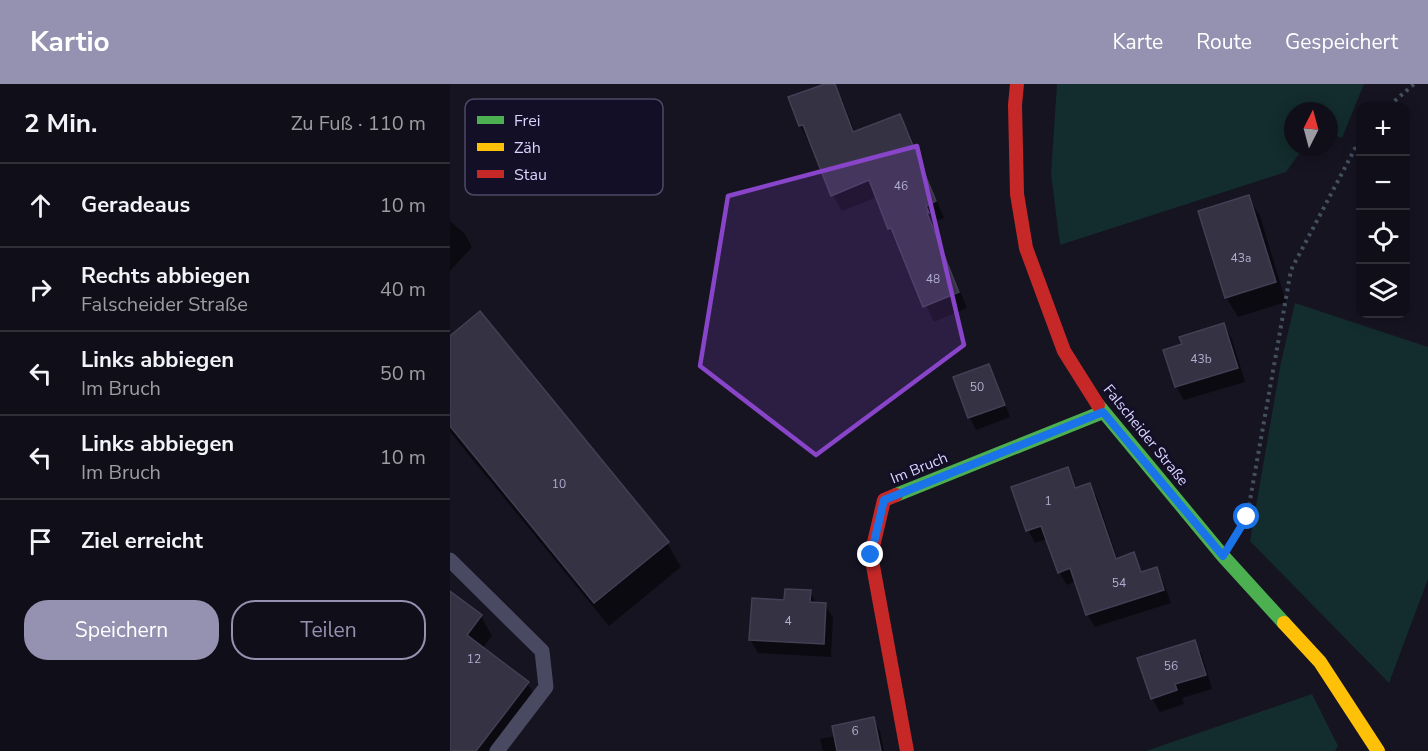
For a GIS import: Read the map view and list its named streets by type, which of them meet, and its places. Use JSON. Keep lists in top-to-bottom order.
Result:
{
  "streets": {
    "street": ["Falscheider Straße", "Im Bruch"]
  },
  "crossings": [
    ["Falscheider Straße", "Im Bruch"]
  ],
  "house_numbers": [
    "46",
    "43a",
    "48",
    "43b",
    "50",
    "10",
    "1",
    "54",
    "4",
    "12",
    "56",
    "6"
  ],
  "legend": ["Frei", "Zäh", "Stau"],
  "north": "top",
  "page": {
    "header": "Kartio",
    "nav": ["Karte", "Route", "Gespeichert"],
    "heading": ["2 Min.", "Zu Fuß · 110 m"],
    "map_buttons": ["+", "−"],
    "list": [
      ["Geradeaus", "10 m"],
      ["Rechts abbiegen", "Falscheider Straße", "40 m"],
      ["Links abbiegen", "Im Bruch", "50 m"],
      ["Links abbiegen", "Im Bruch", "10 m"],
      "Ziel erreicht"
    ],
    "buttons": ["Speichern", "Teilen"]
  }
}
